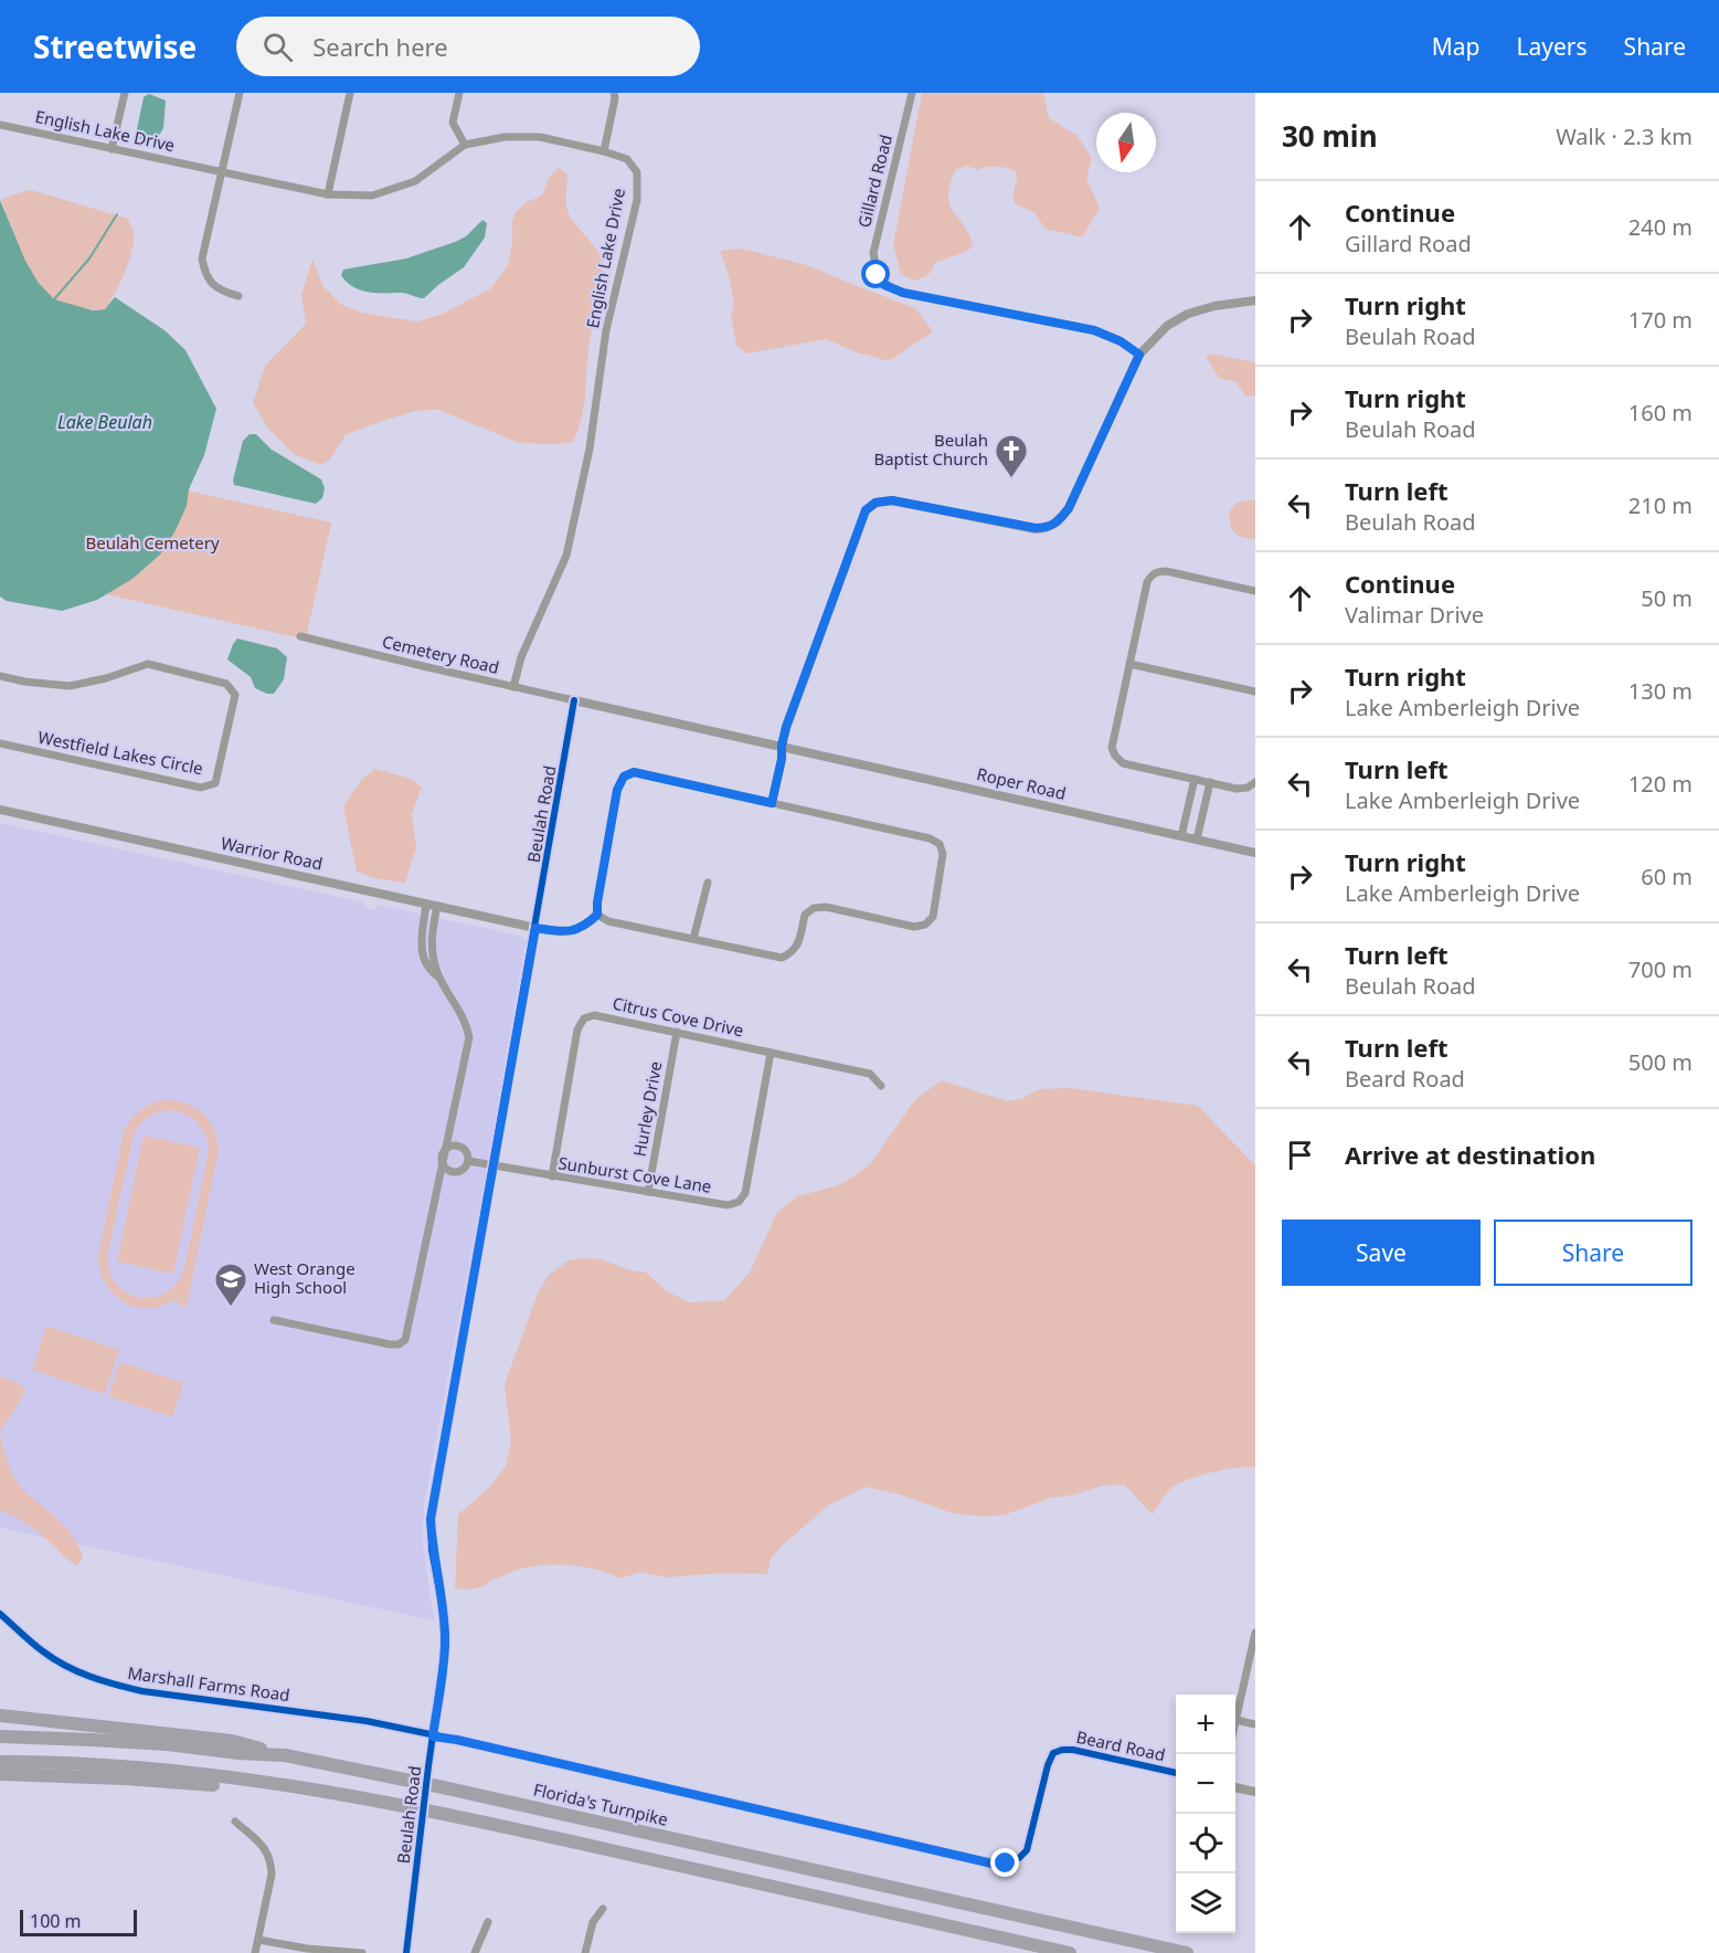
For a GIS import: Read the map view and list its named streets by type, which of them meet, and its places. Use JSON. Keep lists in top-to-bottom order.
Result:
{
  "streets": {
    "highway": ["Florida's Turnpike"],
    "street": [
      "English Lake Drive",
      "Gillard Road",
      "Cemetery Road",
      "Westfield Lakes Circle",
      "Roper Road",
      "Beulah Road",
      "Warrior Road",
      "Citrus Cove Drive",
      "Hurley Drive",
      "Sunburst Cove Lane",
      "Marshall Farms Road",
      "Beard Road"
    ]
  },
  "crossings": [
    ["English Lake Drive", "Cemetery Road"],
    ["Cemetery Road", "Beulah Road"],
    ["Beulah Road", "Warrior Road"],
    ["Beulah Road", "Sunburst Cove Lane"],
    ["Beulah Road", "Marshall Farms Road"],
    ["Beulah Road", "Beard Road"],
    ["Citrus Cove Drive", "Hurley Drive"],
    ["Citrus Cove Drive", "Sunburst Cove Lane"],
    ["Hurley Drive", "Sunburst Cove Lane"],
    ["Marshall Farms Road", "Beard Road"]
  ],
  "water": ["Lake Beulah"],
  "parks": ["Beulah Cemetery"],
  "places": {
    "church": ["Beulah Baptist Church"],
    "school or university": ["West Orange High School"]
  },
  "scale_bar": "100 m",
  "north": "bottom",
  "page": {
    "header": "Streetwise",
    "search": "Search here",
    "nav": ["Map", "Layers", "Share"],
    "heading": ["30 min", "Walk · 2.3 km"],
    "list": [
      ["Continue", "Gillard Road", "240 m"],
      ["Turn right", "Beulah Road", "170 m"],
      ["Turn right", "Beulah Road", "160 m"],
      ["Turn left", "Beulah Road", "210 m"],
      ["Continue", "Valimar Drive", "50 m"],
      ["Turn right", "Lake Amberleigh Drive", "130 m"],
      ["Turn left", "Lake Amberleigh Drive", "120 m"],
      ["Turn right", "Lake Amberleigh Drive", "60 m"],
      ["Turn left", "Beulah Road", "700 m"],
      ["Turn left", "Beard Road", "500 m"],
      "Arrive at destination"
    ],
    "buttons": ["Save", "Share"],
    "map_buttons": ["+", "−"],
    "scale": "100 m"
  }
}
